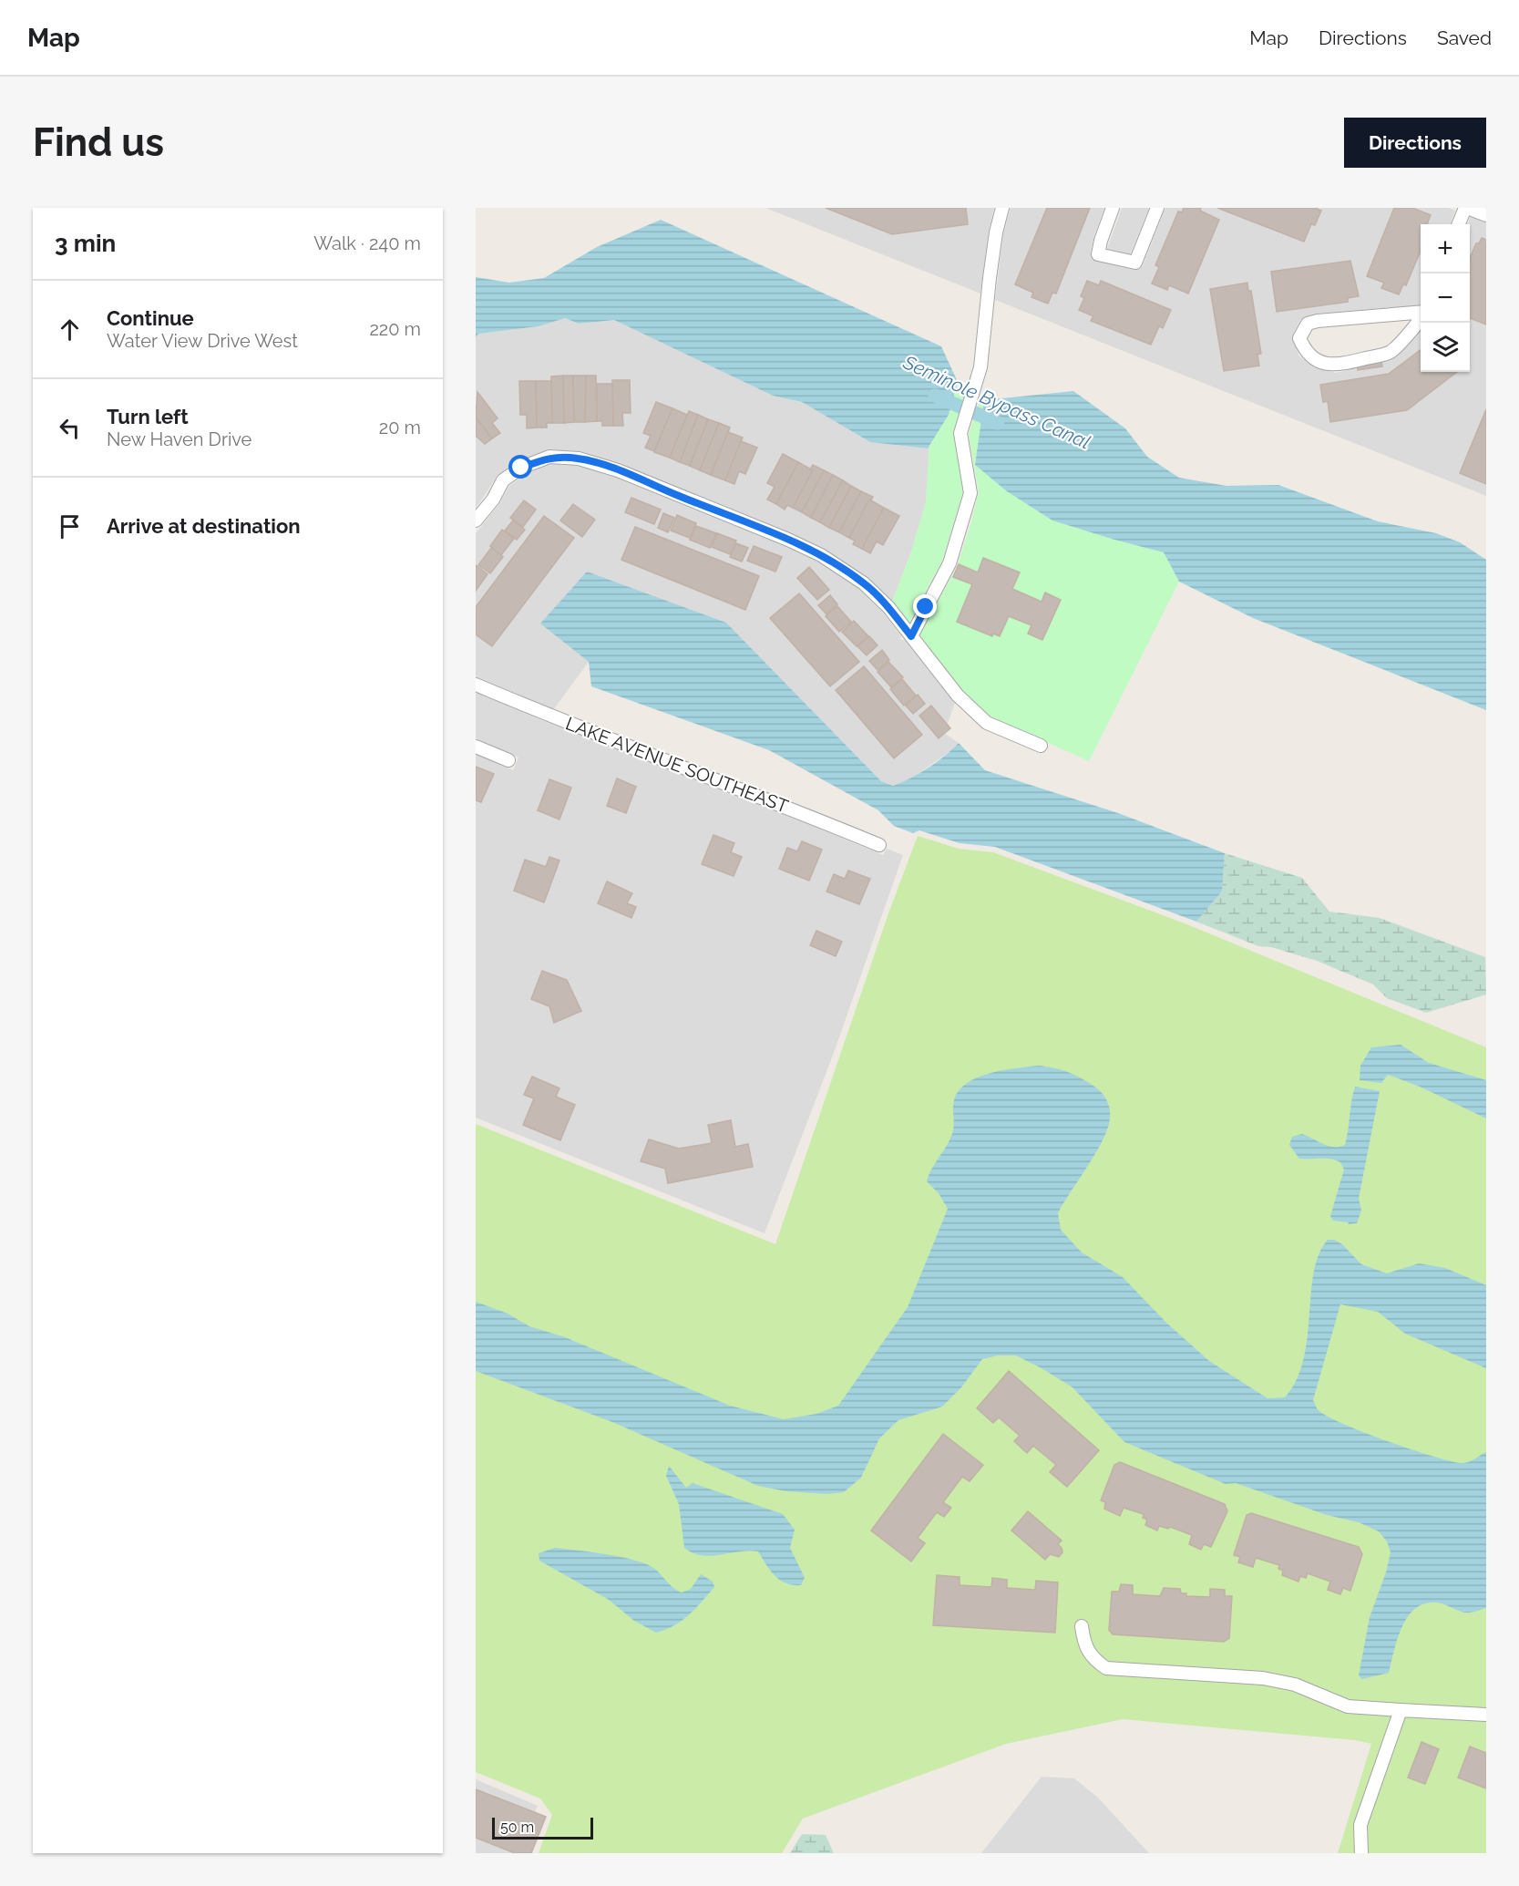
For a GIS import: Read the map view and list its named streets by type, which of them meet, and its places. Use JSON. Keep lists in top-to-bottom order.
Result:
{
  "streets": {
    "street": ["LAKE AVENUE SOUTHEAST"]
  },
  "water": ["Seminole Bypass Canal"],
  "scale_bar": "50 m",
  "page": {
    "header": "Map",
    "nav": ["Map", "Directions", "Saved"],
    "buttons": "Directions",
    "title": "Find us",
    "heading": ["3 min", "Walk · 240 m"],
    "map_buttons": ["+", "−"],
    "list": [
      ["Continue", "Water View Drive West", "220 m"],
      ["Turn left", "New Haven Drive", "20 m"],
      "Arrive at destination"
    ],
    "scale": "50 m"
  }
}
